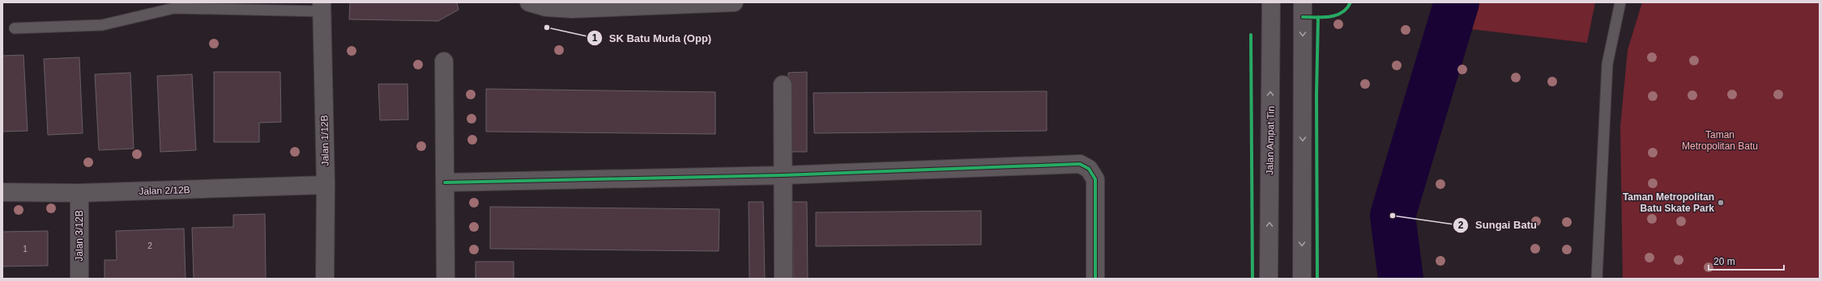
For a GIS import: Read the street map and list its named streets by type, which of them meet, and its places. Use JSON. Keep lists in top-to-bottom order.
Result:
{
  "streets": {
    "street": [
      "Jalan 1/12B",
      "Jalan Ampat Tin",
      "Jalan 2/12B",
      "Jalan 3/12B"
    ]
  },
  "crossings": [
    ["Jalan 1/12B", "Jalan 2/12B"],
    ["Jalan 2/12B", "Jalan 3/12B"]
  ],
  "parks": ["Taman Metropolitan Batu"],
  "places": ["SK Batu Muda (Opp)", "Taman Metropolitan Batu Skate Park", "Sungai Batu"],
  "house_numbers": ["2", "1"],
  "scale_bar": "20 m"
}
